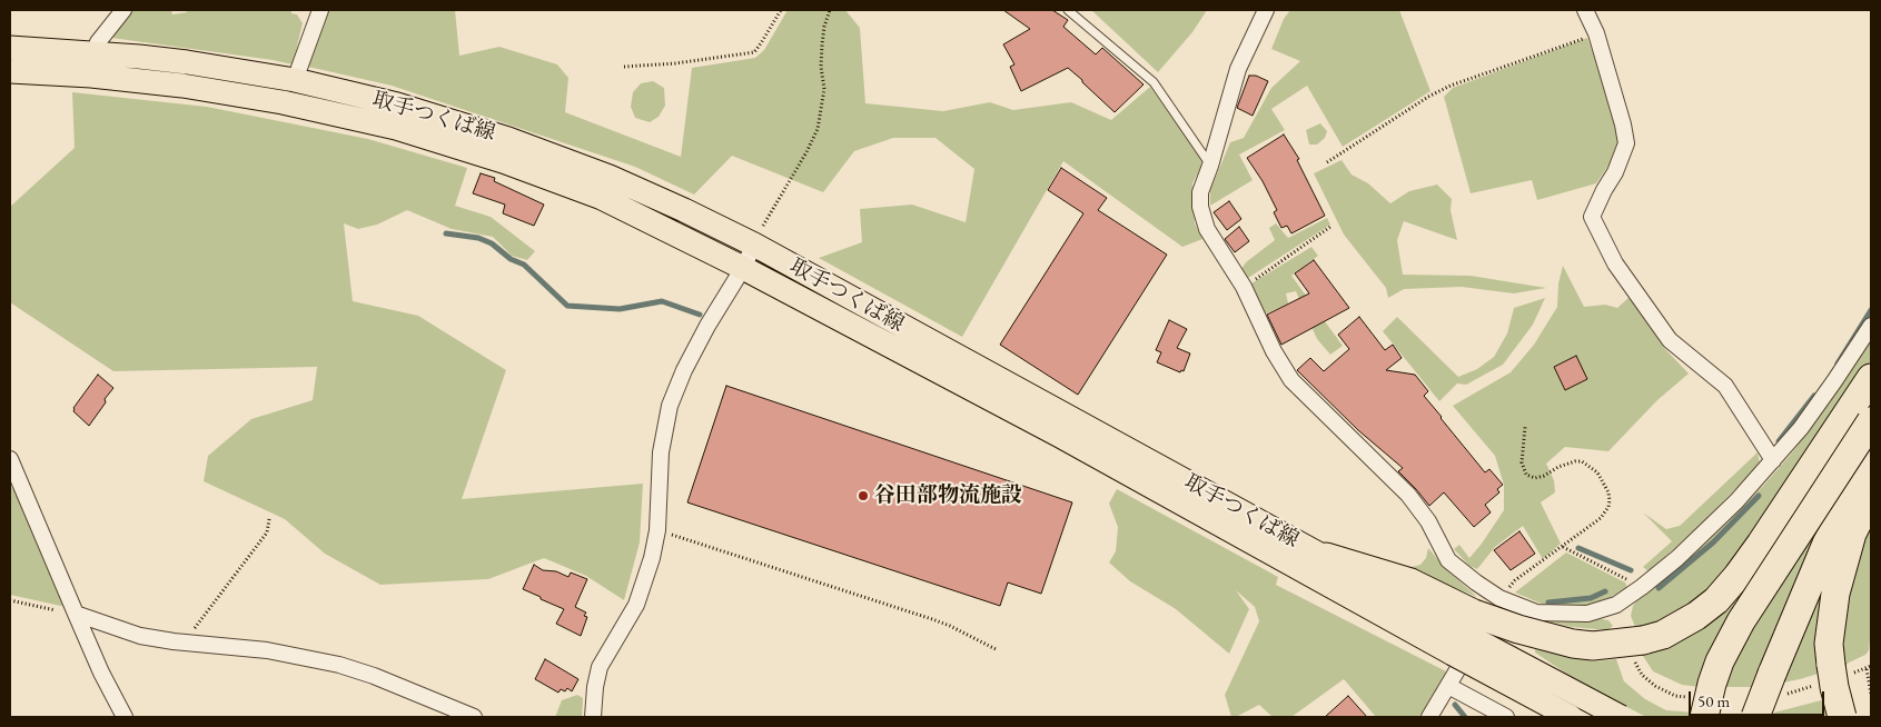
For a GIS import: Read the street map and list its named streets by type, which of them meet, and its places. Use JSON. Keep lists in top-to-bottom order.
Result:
{
  "streets": {
    "main road": ["取手つくば線"]
  },
  "places": ["谷田部物流施設"],
  "scale_bar": "50 m"
}
